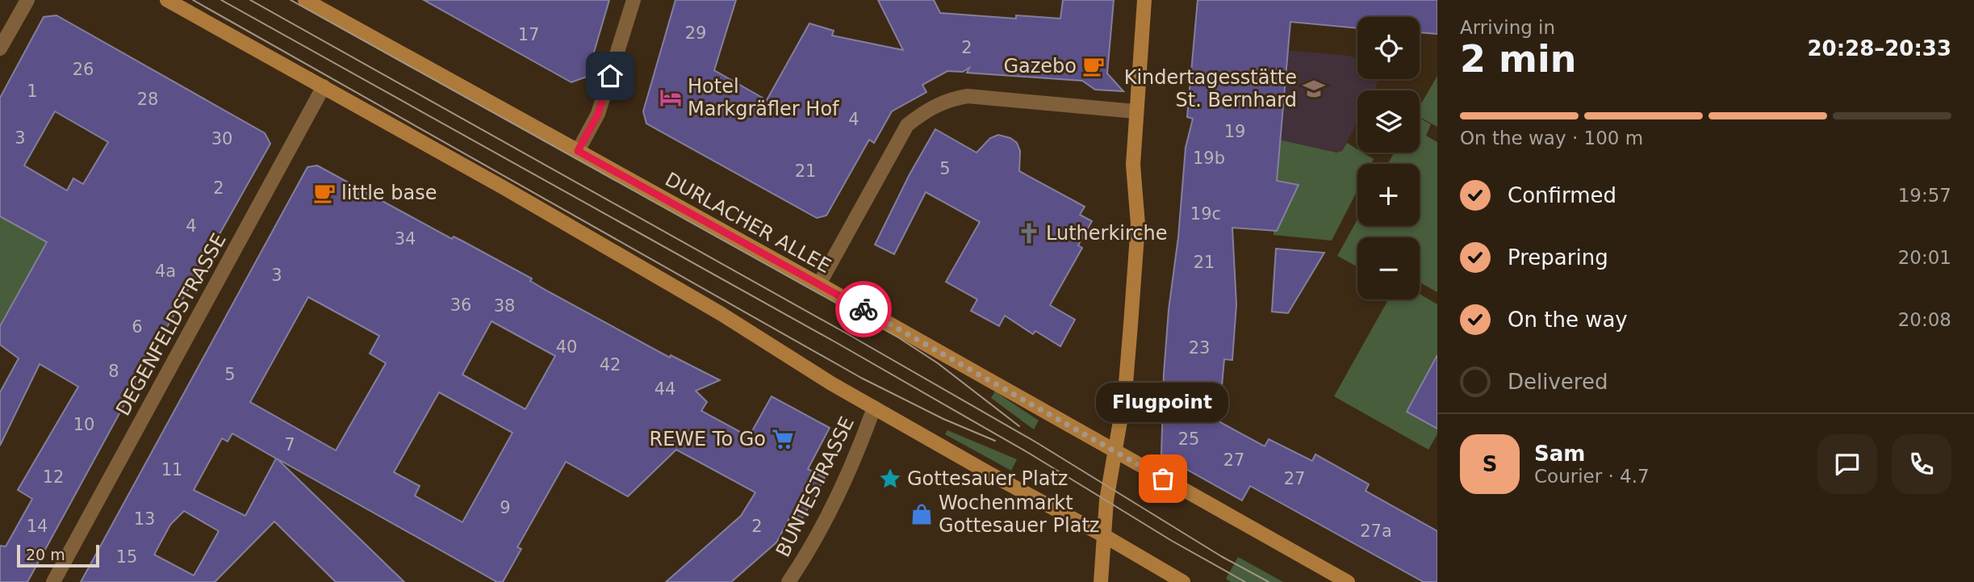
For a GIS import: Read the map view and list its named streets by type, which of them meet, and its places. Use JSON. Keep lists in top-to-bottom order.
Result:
{
  "streets": {
    "main road": ["DURLACHER ALLEE"],
    "street": ["DEGENFELDSTRASSE", "BUNTESTRASSE"]
  },
  "places": {
    "cafe": ["Gazebo", "little base"],
    "school or university": ["Kindertagesstätte St. Bernhard"],
    "hotel": ["Hotel Markgräfler Hof"],
    "church": ["Lutherkirche"],
    "supermarket": ["REWE To Go"],
    "place": ["Gottesauer Platz"],
    "other": ["Flugpoint"],
    "shop": ["Wochenmarkt Gottesauer Platz"]
  },
  "house_numbers": [
    "29",
    "17",
    "2",
    "26",
    "1",
    "28",
    "4",
    "19",
    "3",
    "30",
    "19b",
    "5",
    "21",
    "2",
    "19c",
    "4",
    "34",
    "21",
    "4a",
    "3",
    "36",
    "38",
    "6",
    "40",
    "23",
    "42",
    "8",
    "5",
    "44",
    "10",
    "25",
    "7",
    "27",
    "11",
    "12",
    "27",
    "9",
    "13",
    "14",
    "2",
    "27a",
    "15"
  ],
  "scale_bar": "20 m",
  "page": {
    "heading": ["2 min", "Arriving in", "20:28–20:33"],
    "panel": ["Sam", "Courier · 4.7"],
    "map_buttons": ["+", "−"],
    "bar": "On the way · 100 m",
    "list": [
      ["Confirmed", "19:57"],
      ["Preparing", "20:01"],
      ["On the way", "20:08"],
      "Delivered"
    ],
    "bubble": "Flugpoint",
    "round": "S",
    "scale": "20 m"
  }
}
